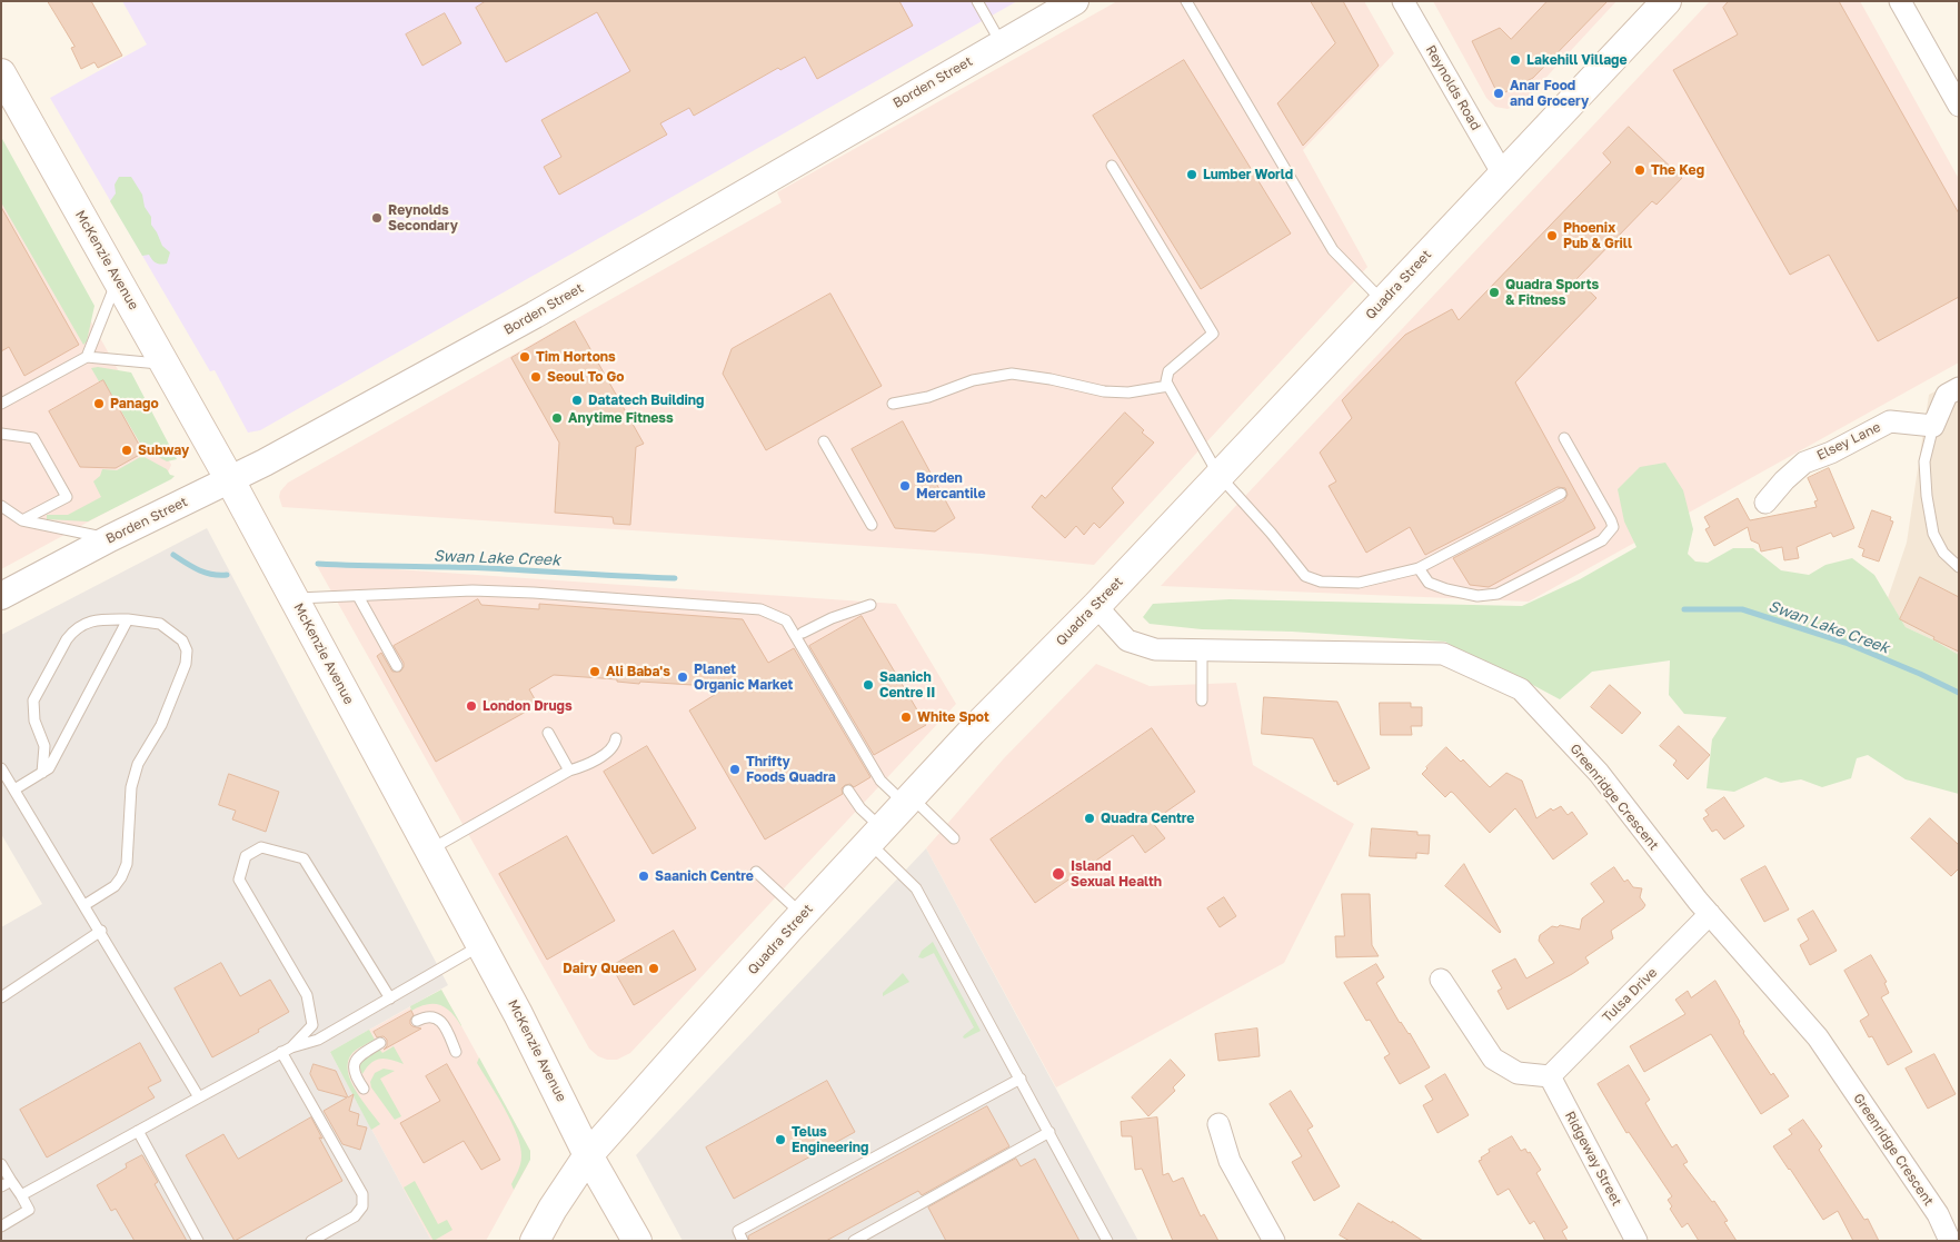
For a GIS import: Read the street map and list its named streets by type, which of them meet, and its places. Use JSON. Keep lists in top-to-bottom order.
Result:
{
  "streets": {
    "main road": ["McKenzie Avenue", "Quadra Street"],
    "street": [
      "Borden Street",
      "Reynolds Road",
      "Elsey Lane",
      "Greenridge Crescent",
      "Tulsa Drive",
      "Ridgeway Street"
    ]
  },
  "crossings": [
    ["Borden Street", "McKenzie Avenue"],
    ["Reynolds Road", "Quadra Street"],
    ["McKenzie Avenue", "Quadra Street"],
    ["Quadra Street", "Greenridge Crescent"],
    ["Greenridge Crescent", "Tulsa Drive"],
    ["Tulsa Drive", "Ridgeway Street"]
  ],
  "water": ["Swan Lake Creek"],
  "places": [
    "Lakehill Village",
    "Anar Food and Grocery",
    "The Keg",
    "Lumber World",
    "Reynolds Secondary",
    "Phoenix Pub & Grill",
    "Quadra Sports & Fitness",
    "Tim Hortons",
    "Seoul To Go",
    "Datatech Building",
    "Panago",
    "Anytime Fitness",
    "Subway",
    "Borden Mercantile",
    "Ali Baba's",
    "Planet Organic Market",
    "Saanich Centre II",
    "London Drugs",
    "White Spot",
    "Thrifty Foods Quadra",
    "Quadra Centre",
    "Island Sexual Health",
    "Saanich Centre",
    "Dairy Queen",
    "Telus Engineering"
  ]
}
